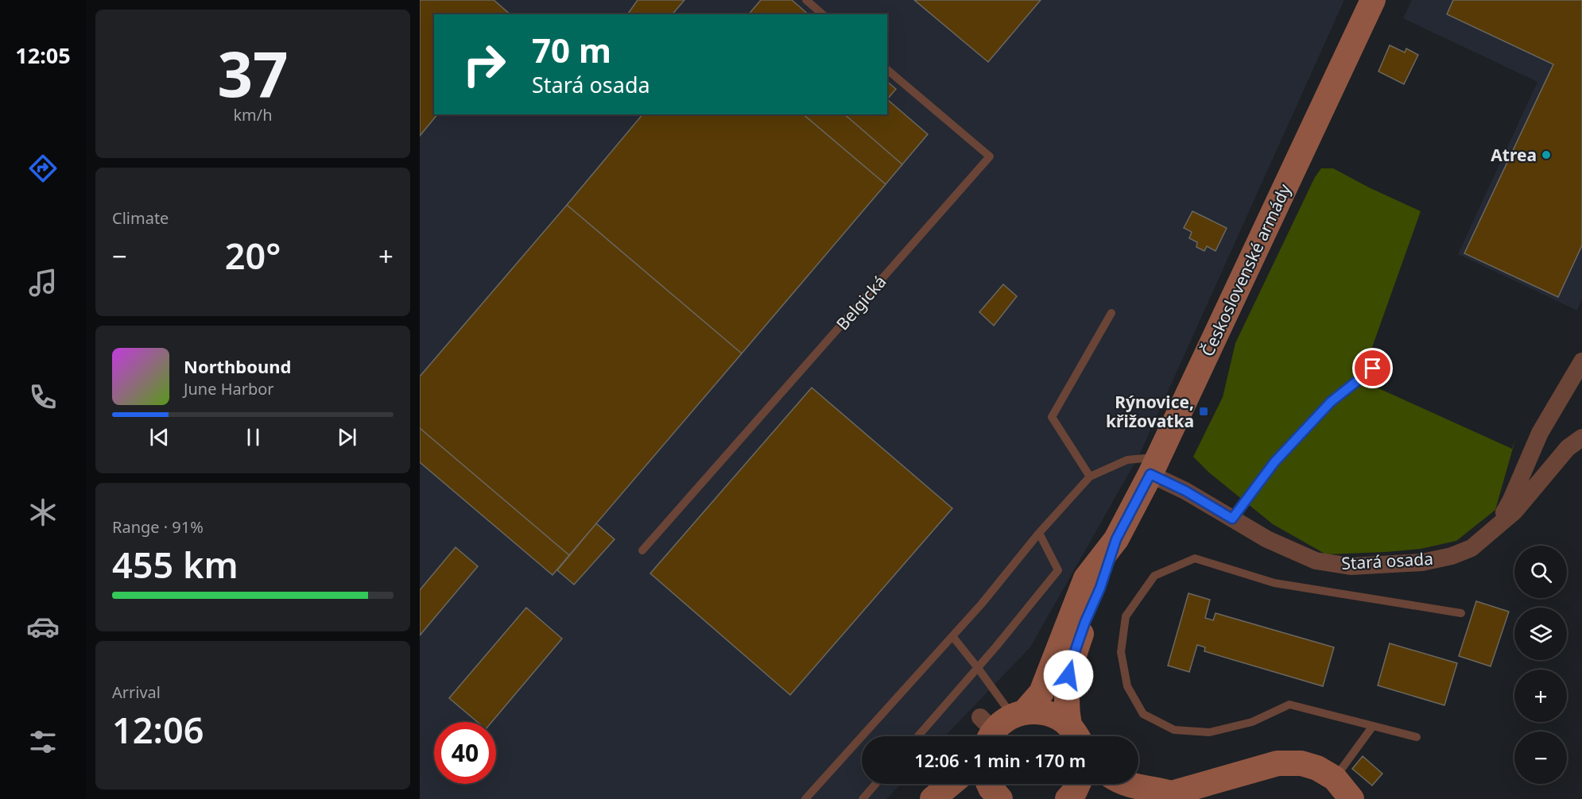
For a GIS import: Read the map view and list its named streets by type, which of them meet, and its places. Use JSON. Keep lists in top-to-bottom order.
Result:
{
  "streets": {
    "street": ["Československé armády", "Stará osada"],
    "lane": ["Belgická"]
  },
  "crossings": [
    ["Československé armády", "Stará osada"]
  ],
  "places": {
    "other": ["Atrea"],
    "transit": ["Rýnovice, křižovatka"]
  },
  "page": {
    "tabs": "12:05",
    "tile": [
      ["37", "km/h"],
      "Climate",
      ["Range · 91%", "455 km"],
      ["Arrival", "12:06"]
    ],
    "turn": ["70 m", "Stará osada"],
    "heat": ["−", "20°", "+"],
    "song": ["Northbound", "June Harbor"],
    "map_buttons": ["+", "−"],
    "limit": "40",
    "trip": "12:06 · 1 min · 170 m"
  }
}
